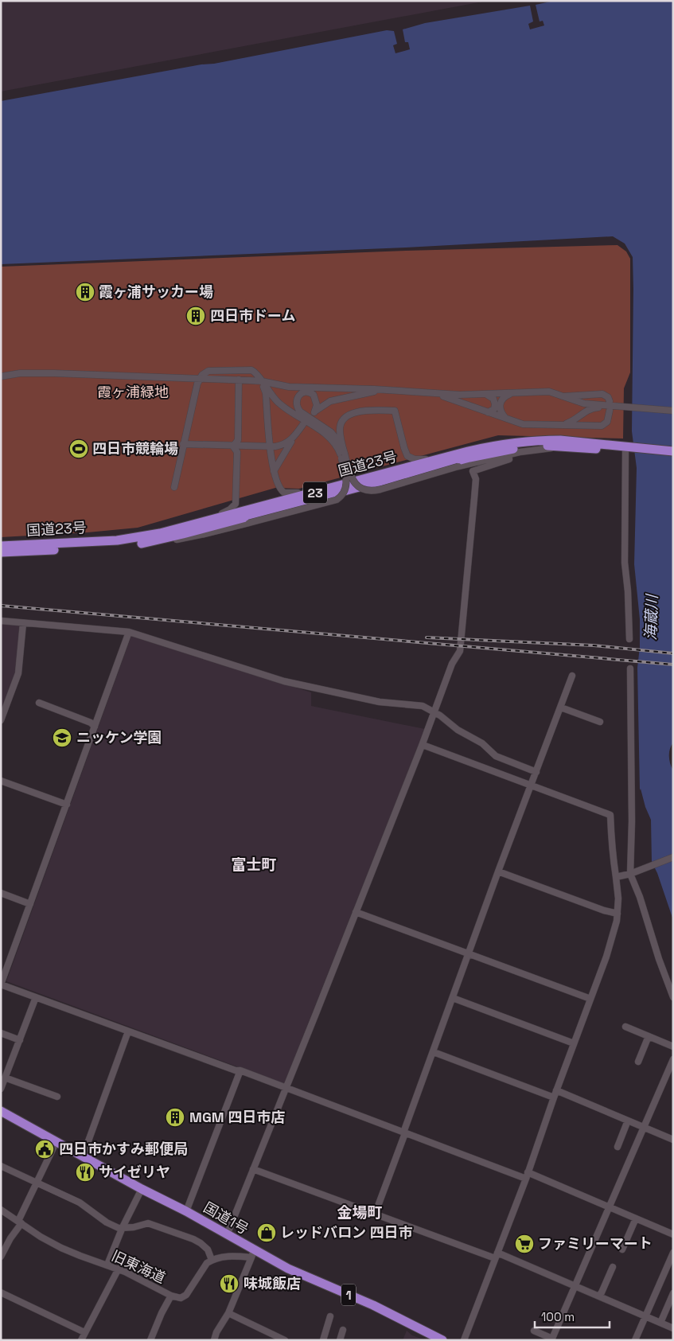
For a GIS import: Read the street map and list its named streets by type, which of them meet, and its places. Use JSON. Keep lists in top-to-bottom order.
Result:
{
  "streets": {
    "highway": [
      "国道23号",
      "23",
      "国道1号",
      "1"
    ],
    "street": ["旧東海道"]
  },
  "districts": ["富士町", "金場町"],
  "water": ["海蔵川"],
  "parks": ["霞ヶ浦緑地"],
  "places": {
    "building": ["霞ヶ浦サッカー場", "四日市ドーム", "MGM 四日市店"],
    "sports": ["四日市競輪場"],
    "school or university": ["ニッケン学園"],
    "public building": ["四日市かすみ郵便局"],
    "restaurant": ["サイゼリヤ", "味城飯店"],
    "shop": ["レッドバロン 四日市"],
    "supermarket": ["ファミリーマート"]
  },
  "scale_bar": "100 m"
}
